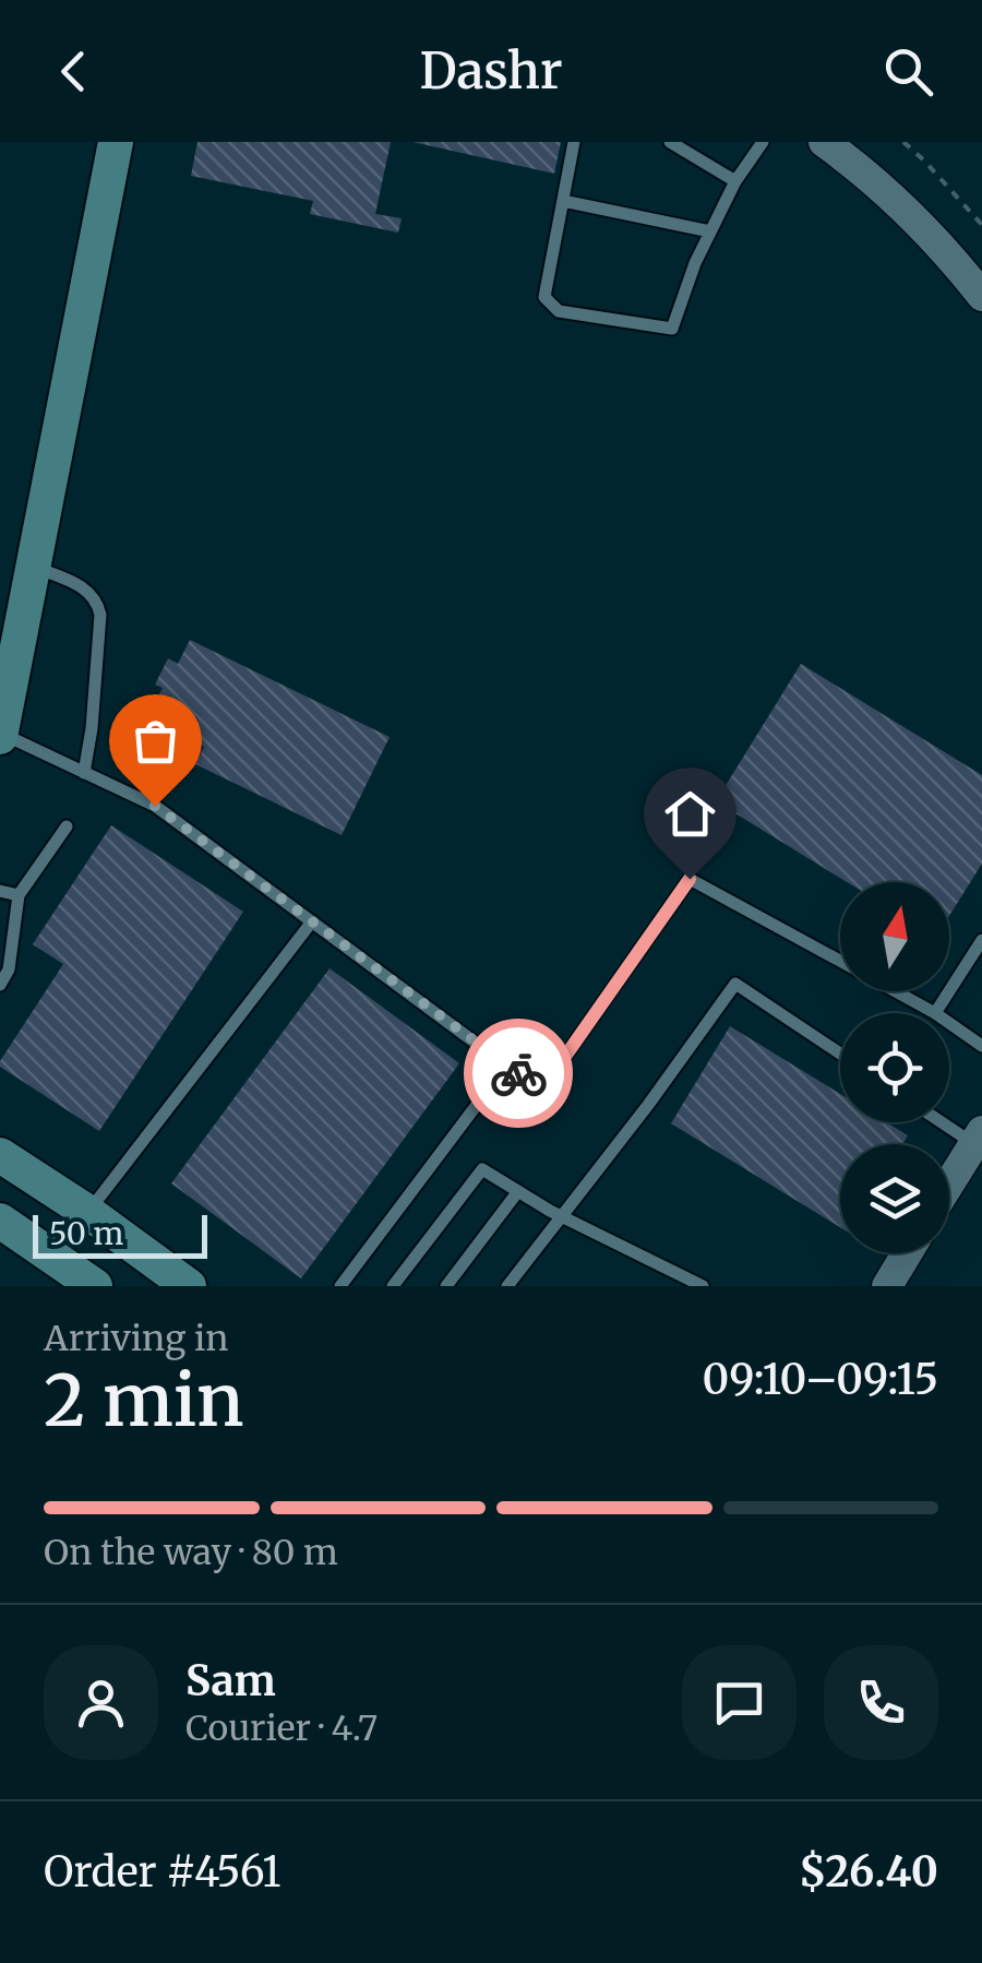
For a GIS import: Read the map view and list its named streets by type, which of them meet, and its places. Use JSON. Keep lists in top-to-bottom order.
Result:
{
  "scale_bar": "50 m",
  "north": "top",
  "page": {
    "header": "Dashr",
    "scale": "50 m",
    "heading": ["2 min", "Arriving in", "09:10–09:15"],
    "panel": [
      "Sam",
      "Courier · 4.7",
      "Order #4561",
      "$26.40"
    ],
    "bar": "On the way · 80 m"
  }
}
